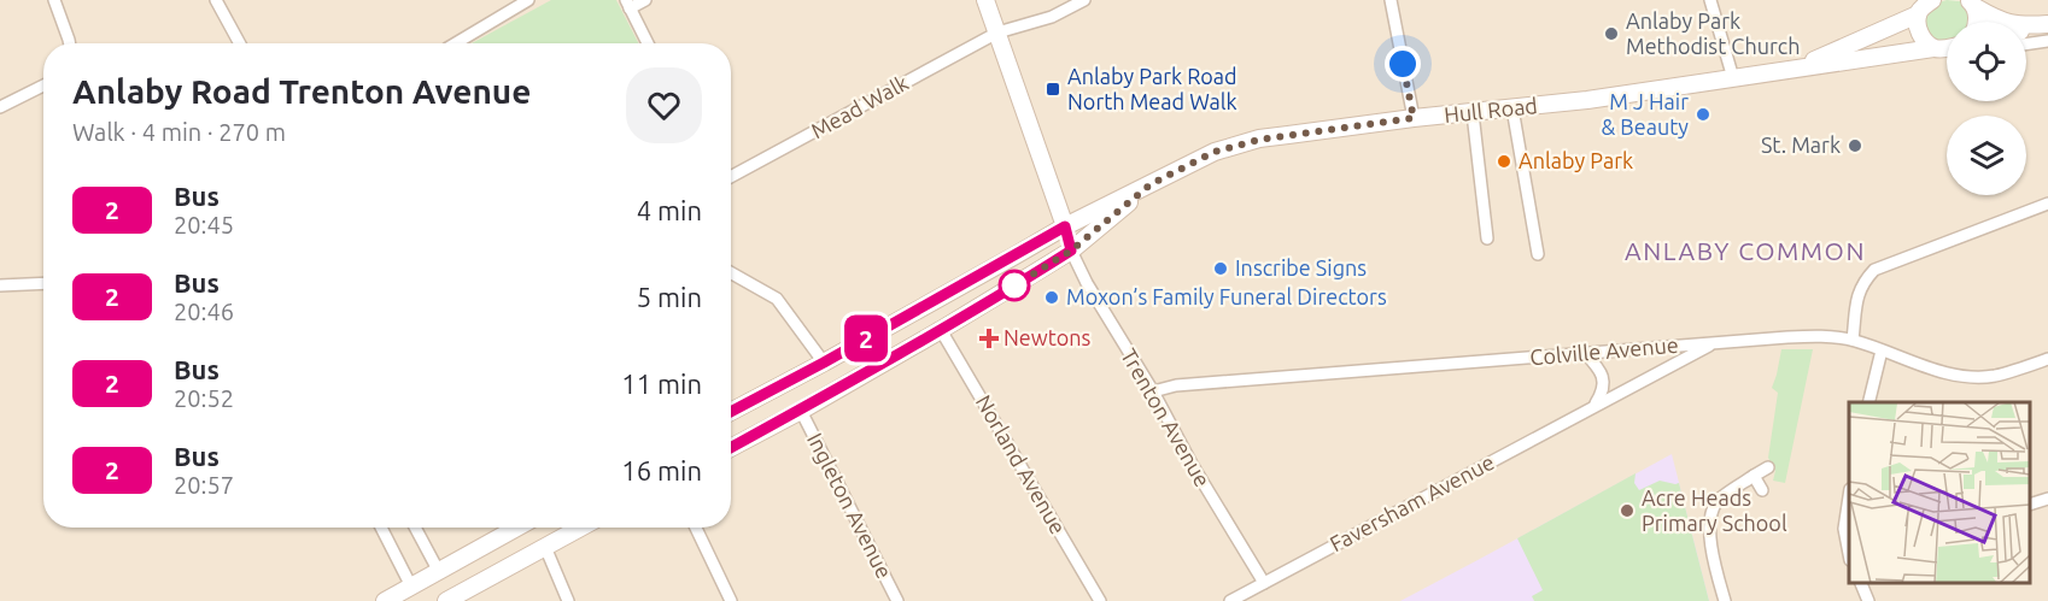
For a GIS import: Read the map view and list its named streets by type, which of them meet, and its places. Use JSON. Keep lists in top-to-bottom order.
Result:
{
  "streets": {
    "main road": ["Hull Road"],
    "street": [
      "Mead Walk",
      "Colville Avenue",
      "Trenton Avenue",
      "Norland Avenue",
      "Faversham Avenue",
      "Ingleton Avenue"
    ]
  },
  "crossings": [
    ["Colville Avenue", "Trenton Avenue"],
    ["Colville Avenue", "Faversham Avenue"],
    ["Trenton Avenue", "Faversham Avenue"]
  ],
  "districts": ["ANLABY COMMON"],
  "places": {
    "other": [
      "Anlaby Park Methodist Church",
      "M J Hair & Beauty",
      "St. Mark",
      "Anlaby Park",
      "Inscribe Signs",
      "Moxon’s Family Funeral Directors",
      "Acre Heads Primary School"
    ],
    "transit": ["Anlaby Park Road North Mead Walk"],
    "health": ["Newtons"]
  },
  "lines": ["bus line 2"],
  "page": {
    "on_map": "2",
    "heading": ["Anlaby Road Trenton Avenue", "Walk · 4 min · 270 m"],
    "list": [
      {
        "mark": "2",
        "name": "Bus",
        "note": "20:45",
        "value": "4 min"
      },
      {
        "mark": "2",
        "name": "Bus",
        "note": "20:46",
        "value": "5 min"
      },
      {
        "mark": "2",
        "name": "Bus",
        "note": "20:52",
        "value": "11 min"
      },
      {
        "mark": "2",
        "name": "Bus",
        "note": "20:57",
        "value": "16 min"
      }
    ]
  }
}
